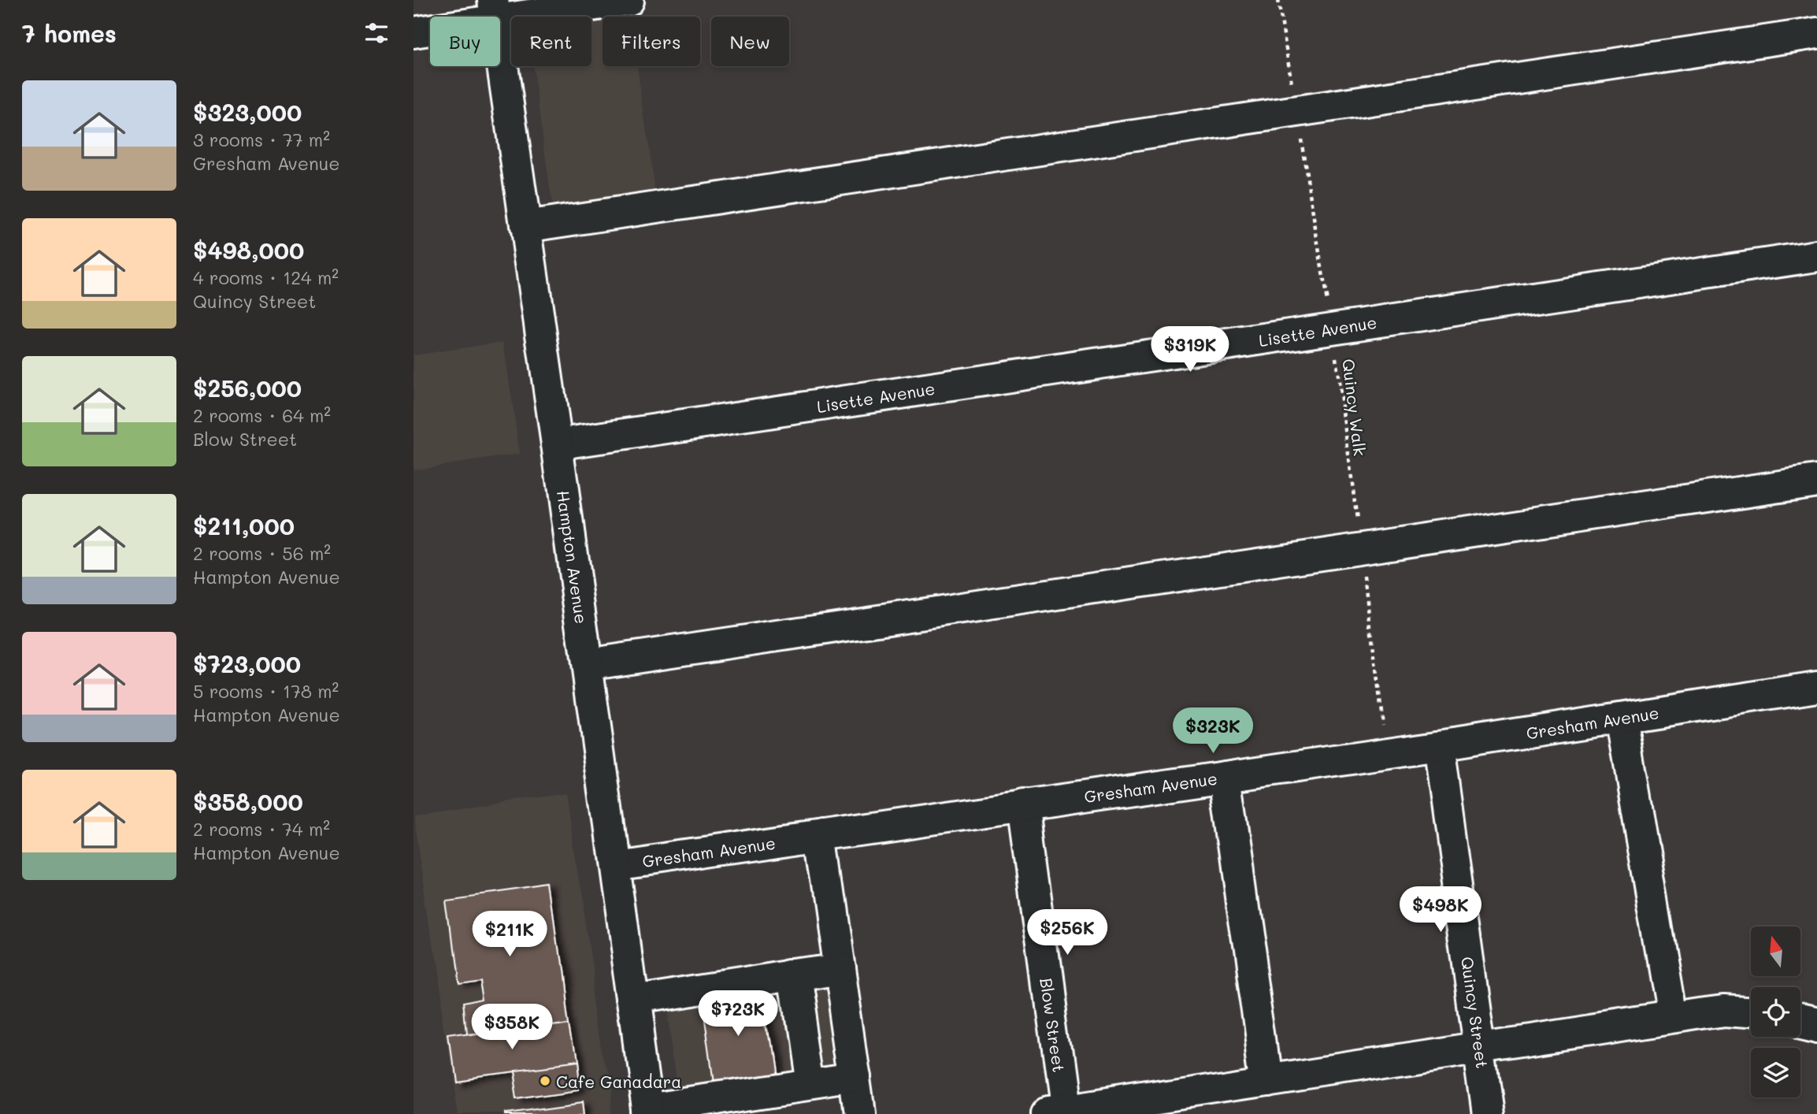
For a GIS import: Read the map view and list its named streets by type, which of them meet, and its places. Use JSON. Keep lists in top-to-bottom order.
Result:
{
  "streets": {
    "street": [
      "Lisette Avenue",
      "Hampton Avenue",
      "Gresham Avenue",
      "Quincy Street",
      "Blow Street"
    ],
    "path": ["Quincy Walk"]
  },
  "crossings": [
    ["Lisette Avenue", "Quincy Walk"],
    ["Lisette Avenue", "Hampton Avenue"],
    ["Quincy Walk", "Gresham Avenue"],
    ["Hampton Avenue", "Gresham Avenue"],
    ["Gresham Avenue", "Quincy Street"],
    ["Gresham Avenue", "Blow Street"]
  ],
  "places": ["Cafe Ganadara"],
  "north": "top",
  "page": {
    "heading": "7 homes",
    "chip": [
      "Buy",
      "Rent",
      "Filters",
      "New"
    ],
    "list": [
      {
        "name": "$323,000",
        "note": "3 rooms · 77 m² · Gresham Avenue"
      },
      {
        "name": "$498,000",
        "note": "4 rooms · 124 m² · Quincy Street"
      },
      {
        "name": "$256,000",
        "note": "2 rooms · 64 m² · Blow Street"
      },
      {
        "name": "$211,000",
        "note": "2 rooms · 56 m² · Hampton Avenue"
      },
      {
        "name": "$723,000",
        "note": "5 rooms · 178 m² · Hampton Avenue"
      },
      {
        "name": "$358,000",
        "note": "2 rooms · 74 m² · Hampton Avenue"
      }
    ],
    "price": [
      "$319K",
      "$323K",
      "$498K",
      "$256K",
      "$211K",
      "$723K",
      "$358K"
    ]
  }
}
